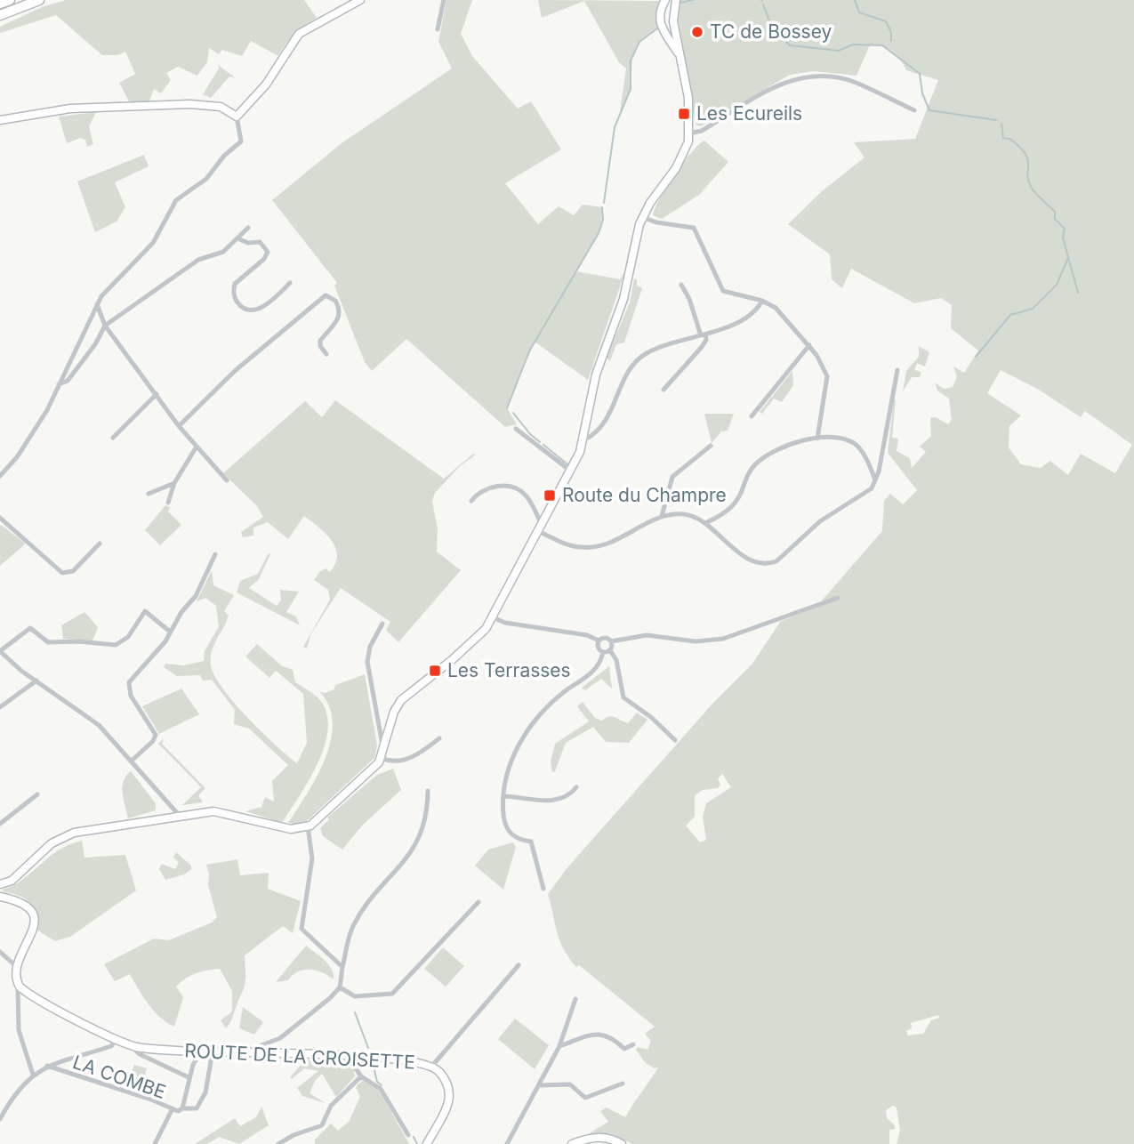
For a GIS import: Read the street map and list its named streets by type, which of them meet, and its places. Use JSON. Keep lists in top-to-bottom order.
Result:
{
  "streets": {
    "street": ["ROUTE DE LA CROISETTE", "LA COMBE"]
  },
  "crossings": [
    ["ROUTE DE LA CROISETTE", "LA COMBE"]
  ],
  "places": {
    "other": ["TC de Bossey"],
    "transit": ["Les Ecureils", "Route du Champre", "Les Terrasses"]
  }
}
